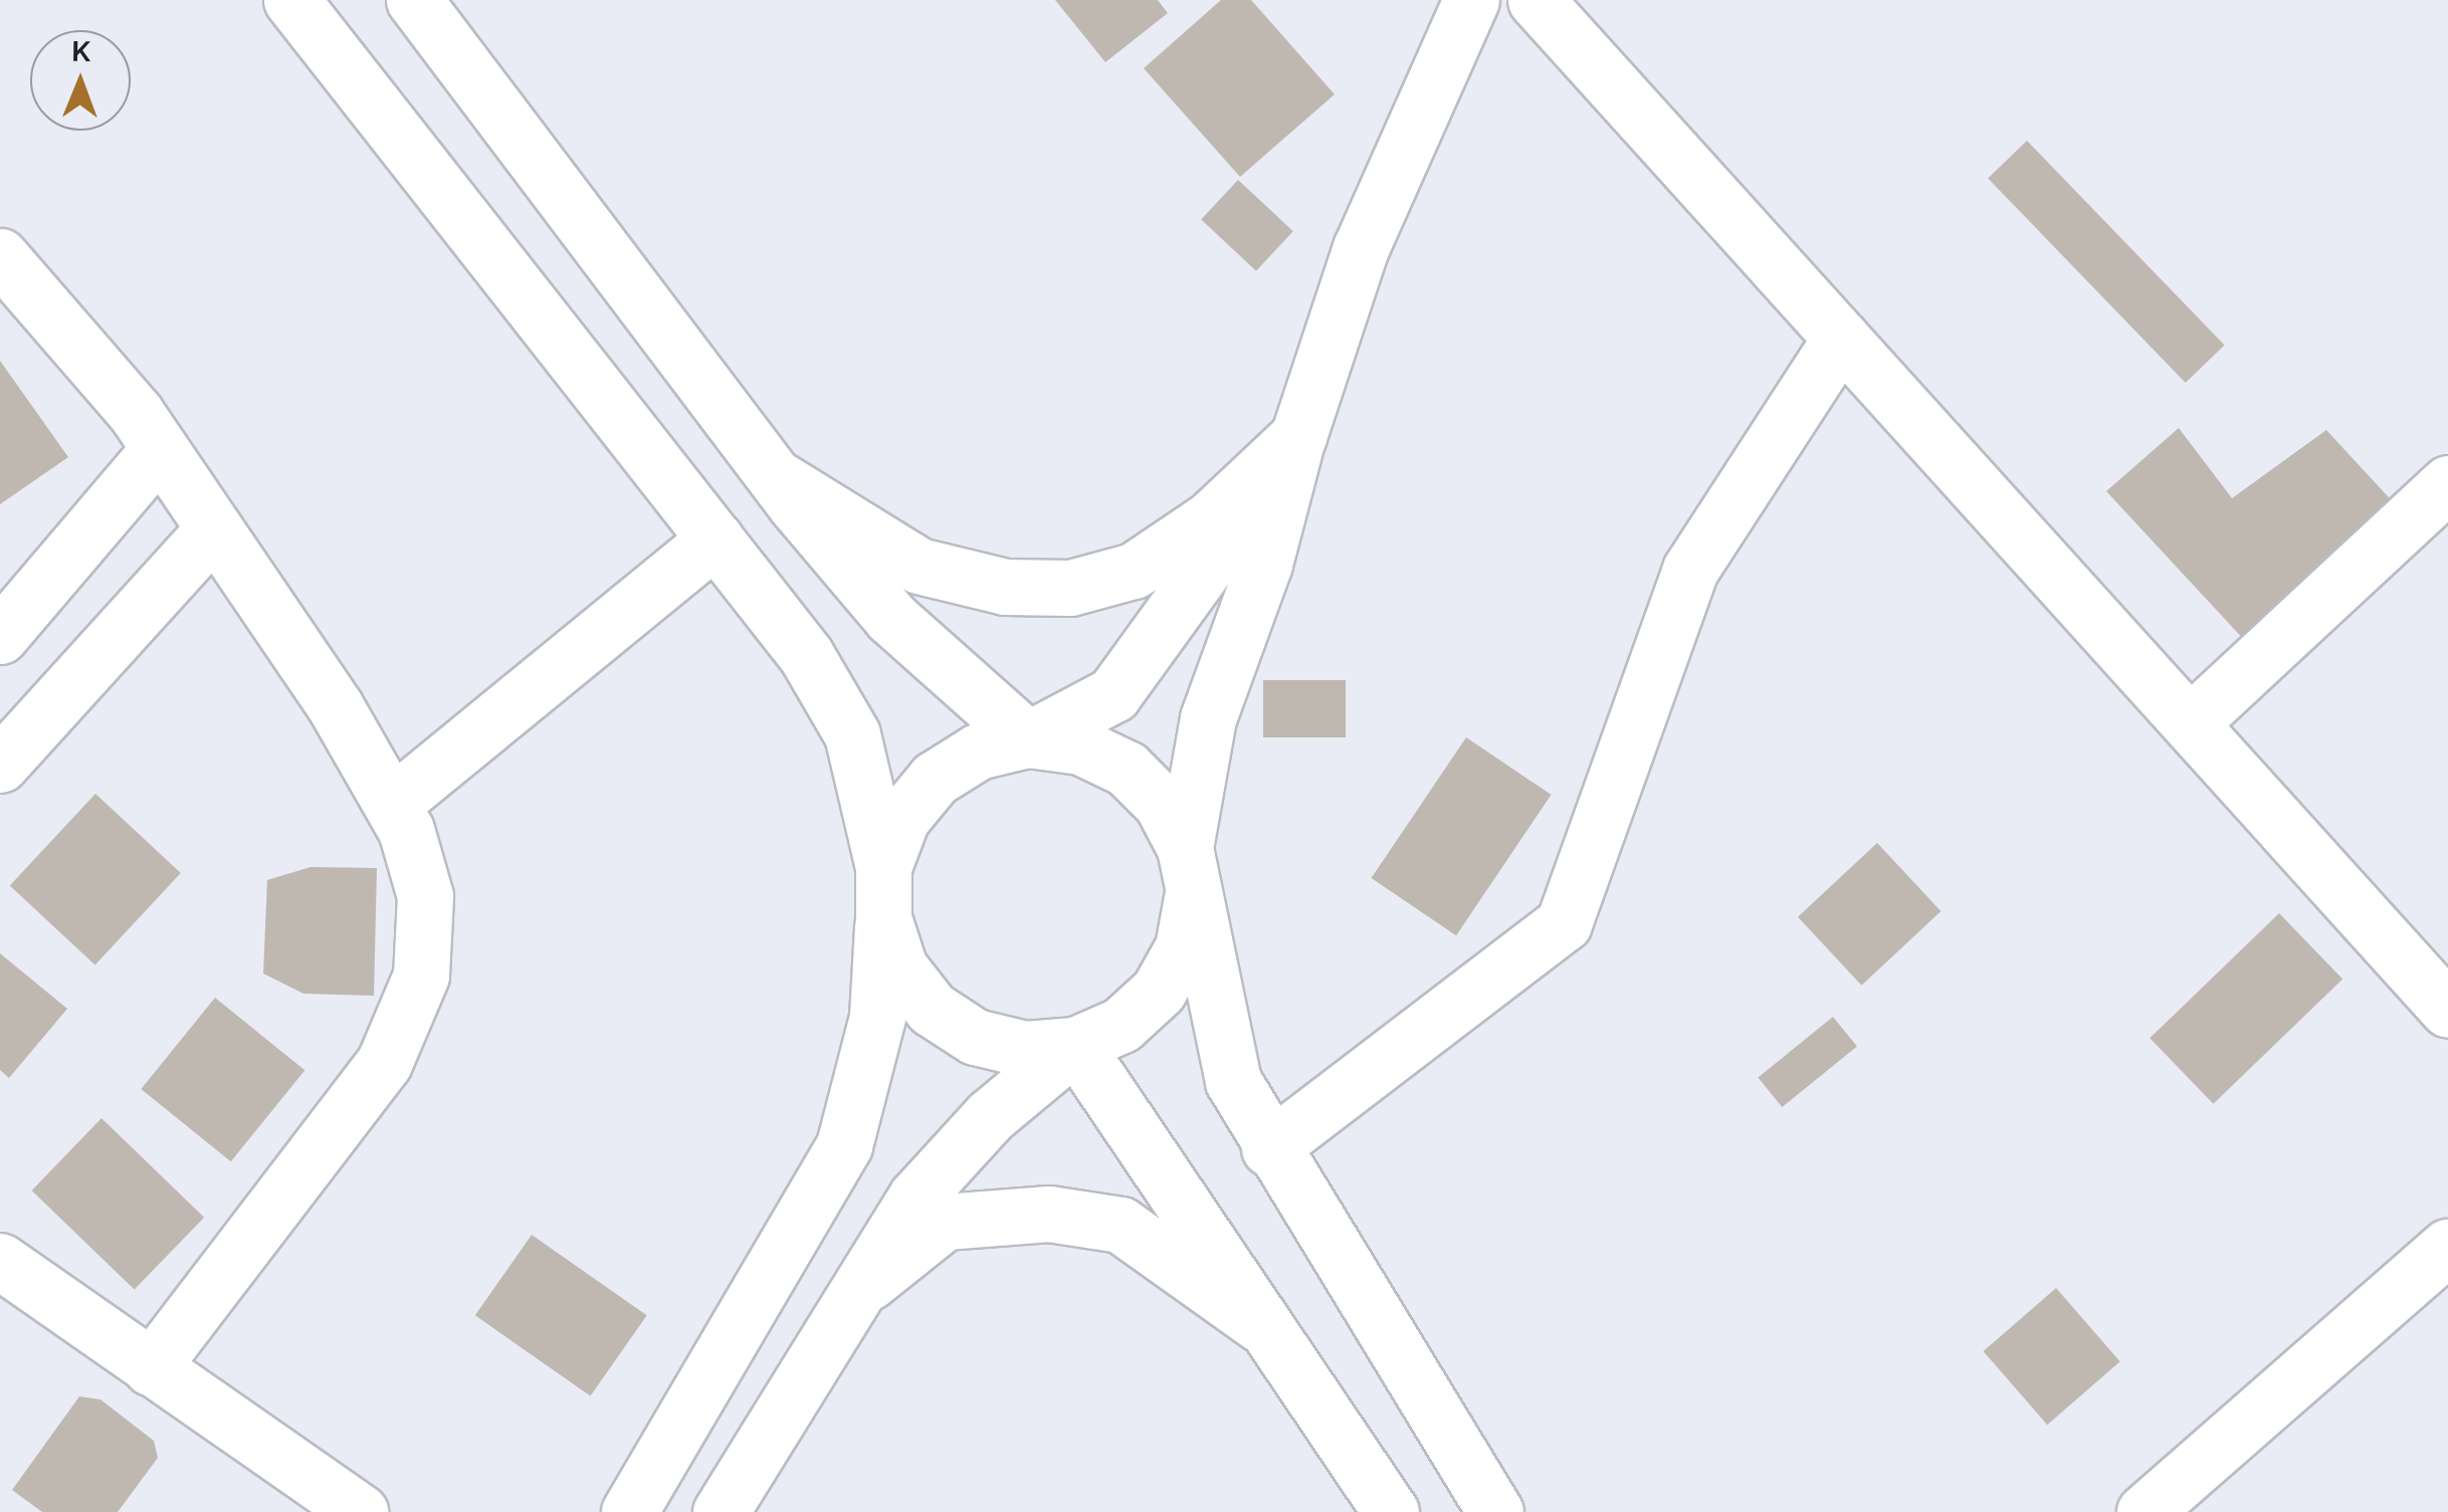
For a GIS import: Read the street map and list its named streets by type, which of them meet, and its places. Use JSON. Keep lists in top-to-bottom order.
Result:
{
  "north": "top"
}
